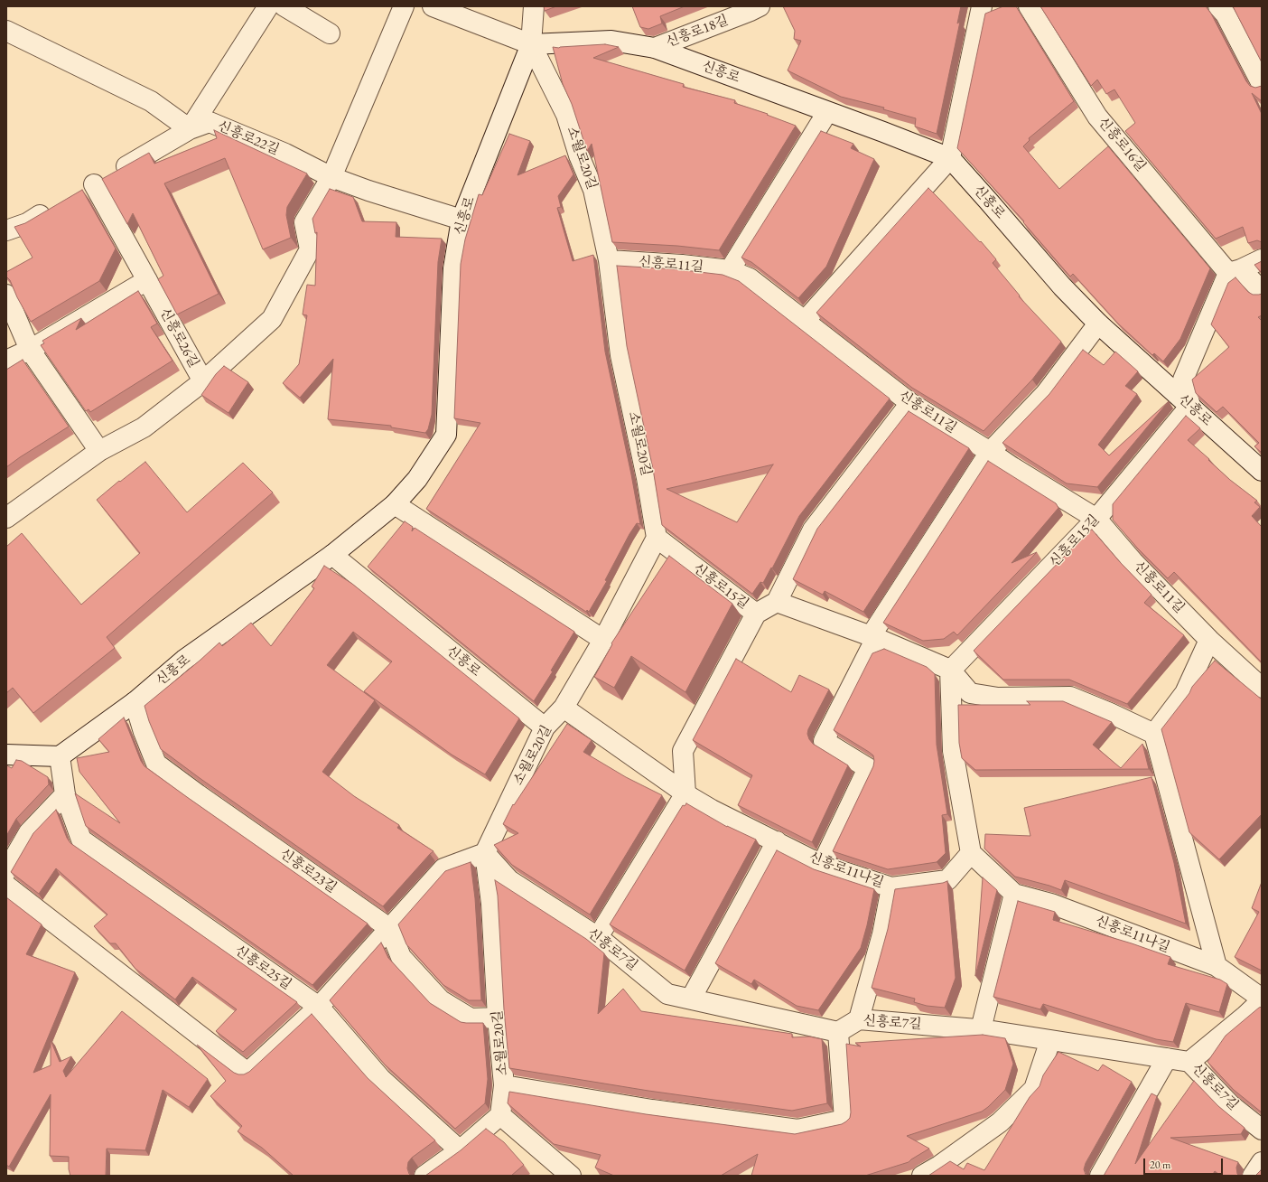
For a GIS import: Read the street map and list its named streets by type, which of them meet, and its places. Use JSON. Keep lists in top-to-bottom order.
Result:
{
  "streets": {
    "street": [
      "신흥로18길",
      "신흥로",
      "신흥로22길",
      "신흥로16길",
      "소월로20길",
      "신흥로11길",
      "신흥로26길",
      "신흥로15길",
      "신흥로11나길",
      "신흥로23길",
      "신흥로7길",
      "신흥로25길"
    ]
  },
  "crossings": [
    ["신흥로18길", "신흥로"],
    ["신흥로", "신흥로22길"],
    ["신흥로", "소월로20길"],
    ["신흥로", "신흥로15길"],
    ["신흥로", "신흥로23길"],
    ["신흥로", "신흥로25길"],
    ["신흥로22길", "신흥로26길"],
    ["소월로20길", "신흥로11길"],
    ["소월로20길", "신흥로15길"],
    ["소월로20길", "신흥로11나길"],
    ["소월로20길", "신흥로7길"],
    ["신흥로11길", "신흥로15길"]
  ],
  "scale_bar": "20 m"
}
